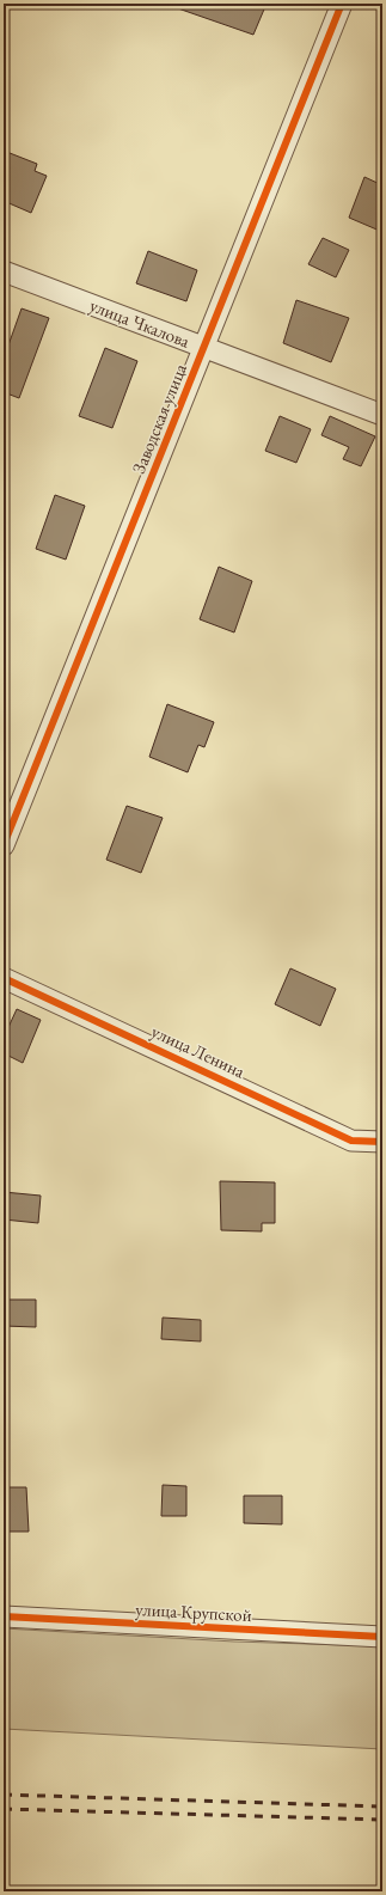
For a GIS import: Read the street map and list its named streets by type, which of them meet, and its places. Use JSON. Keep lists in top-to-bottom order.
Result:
{
  "streets": {
    "street": [
      "улица Чкалова",
      "Заводская улица",
      "улица Ленина",
      "улица Крупской"
    ]
  },
  "crossings": [
    ["улица Чкалова", "Заводская улица"]
  ]
}
